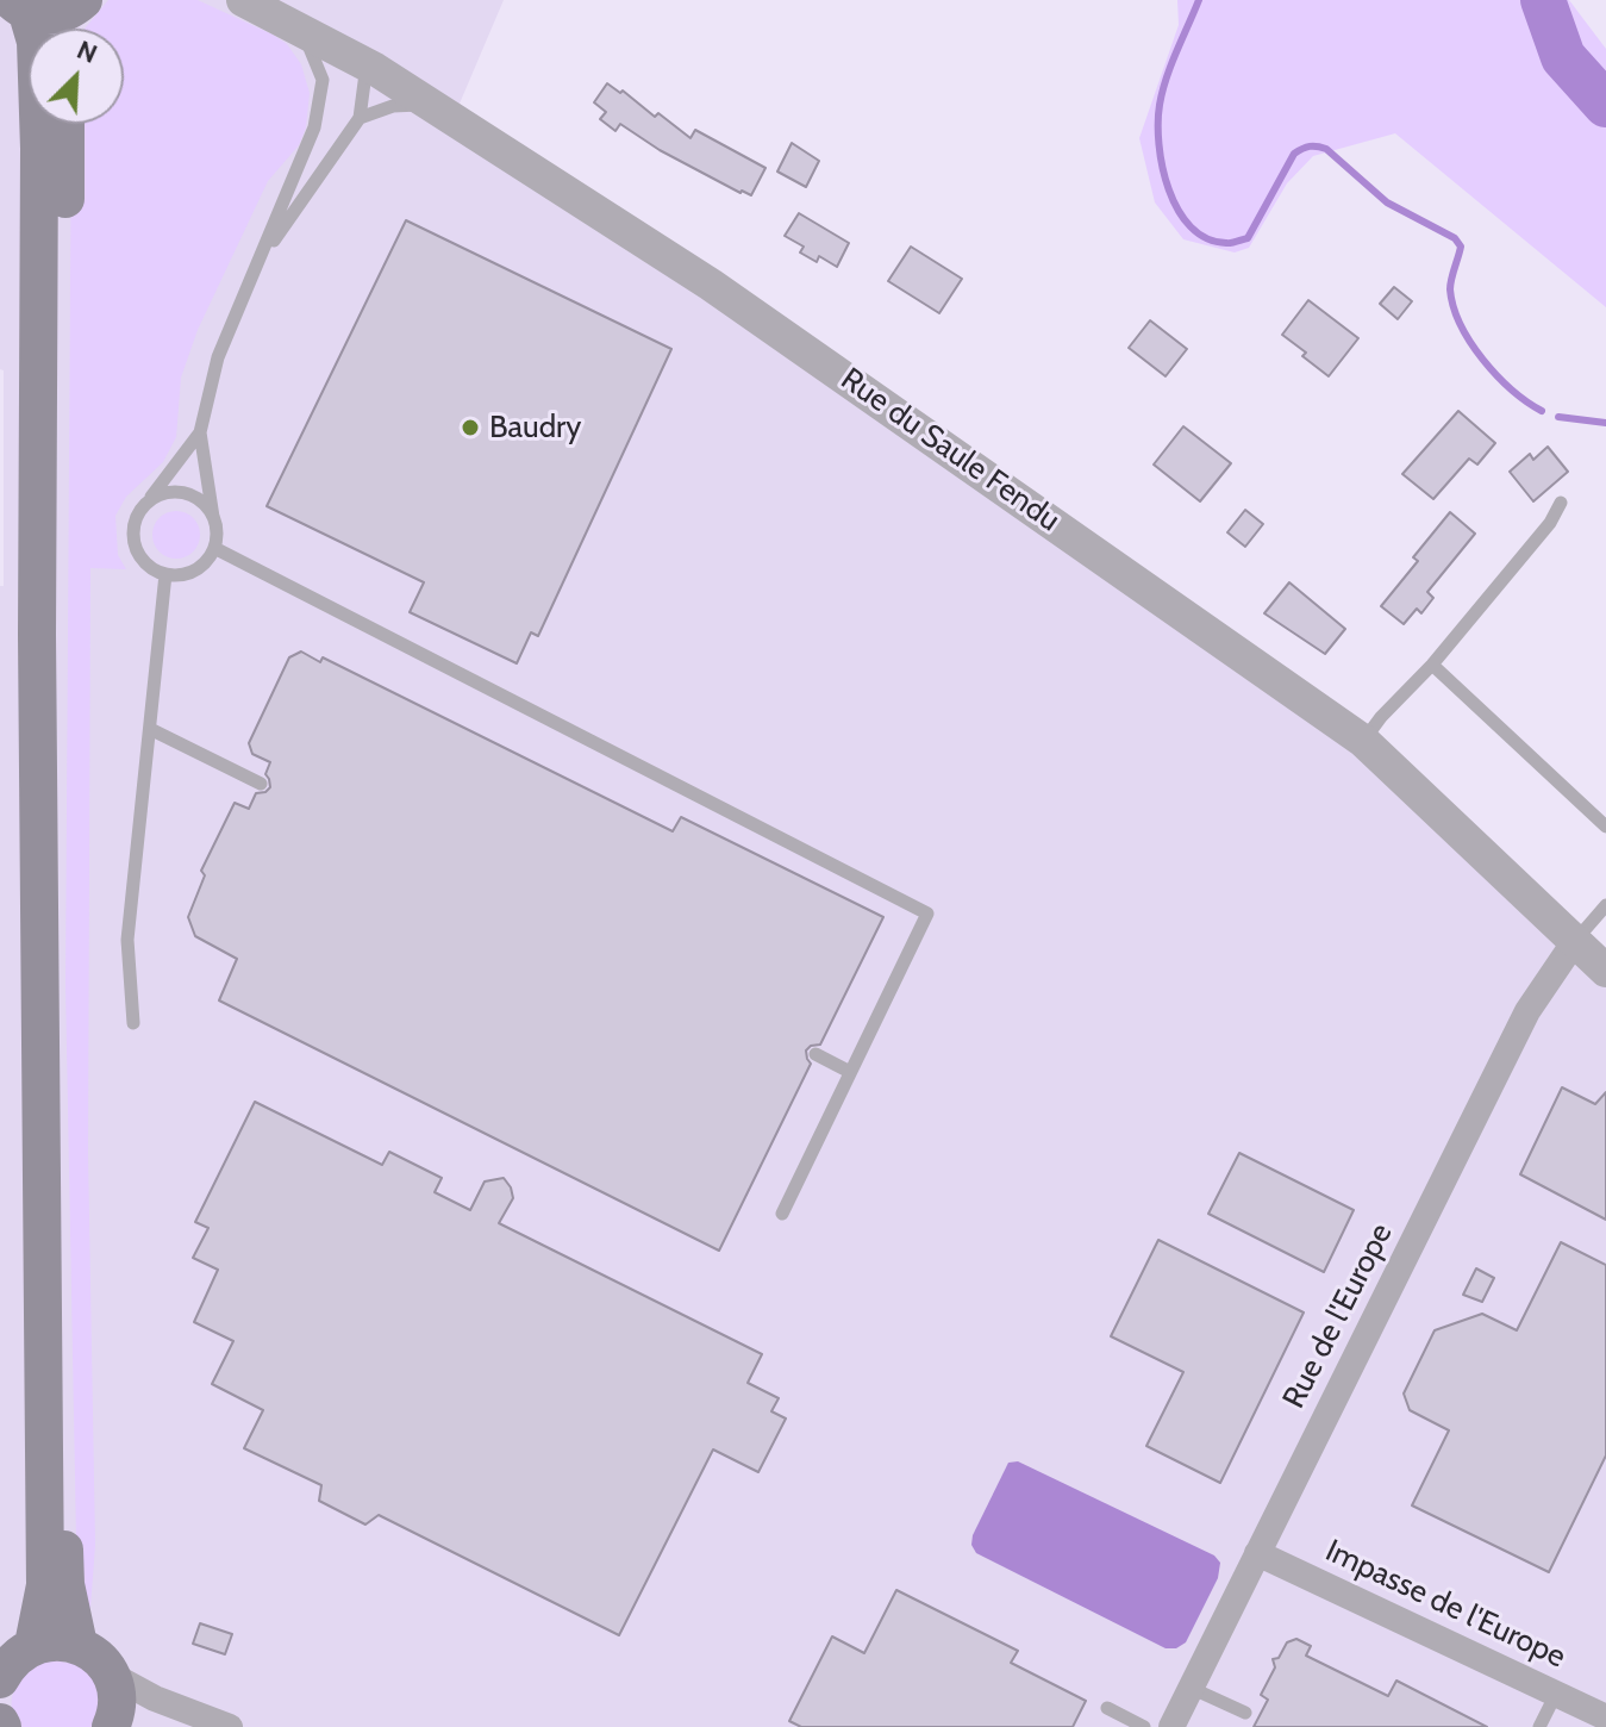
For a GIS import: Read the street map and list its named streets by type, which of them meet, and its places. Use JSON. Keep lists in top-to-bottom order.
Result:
{
  "streets": {
    "street": ["Rue du Saule Fendu", "Rue de l'Europe", "Impasse de l'Europe"]
  },
  "crossings": [
    ["Rue du Saule Fendu", "Rue de l'Europe"],
    ["Rue de l'Europe", "Impasse de l'Europe"]
  ],
  "places": ["Baudry"],
  "north": "top right"
}
